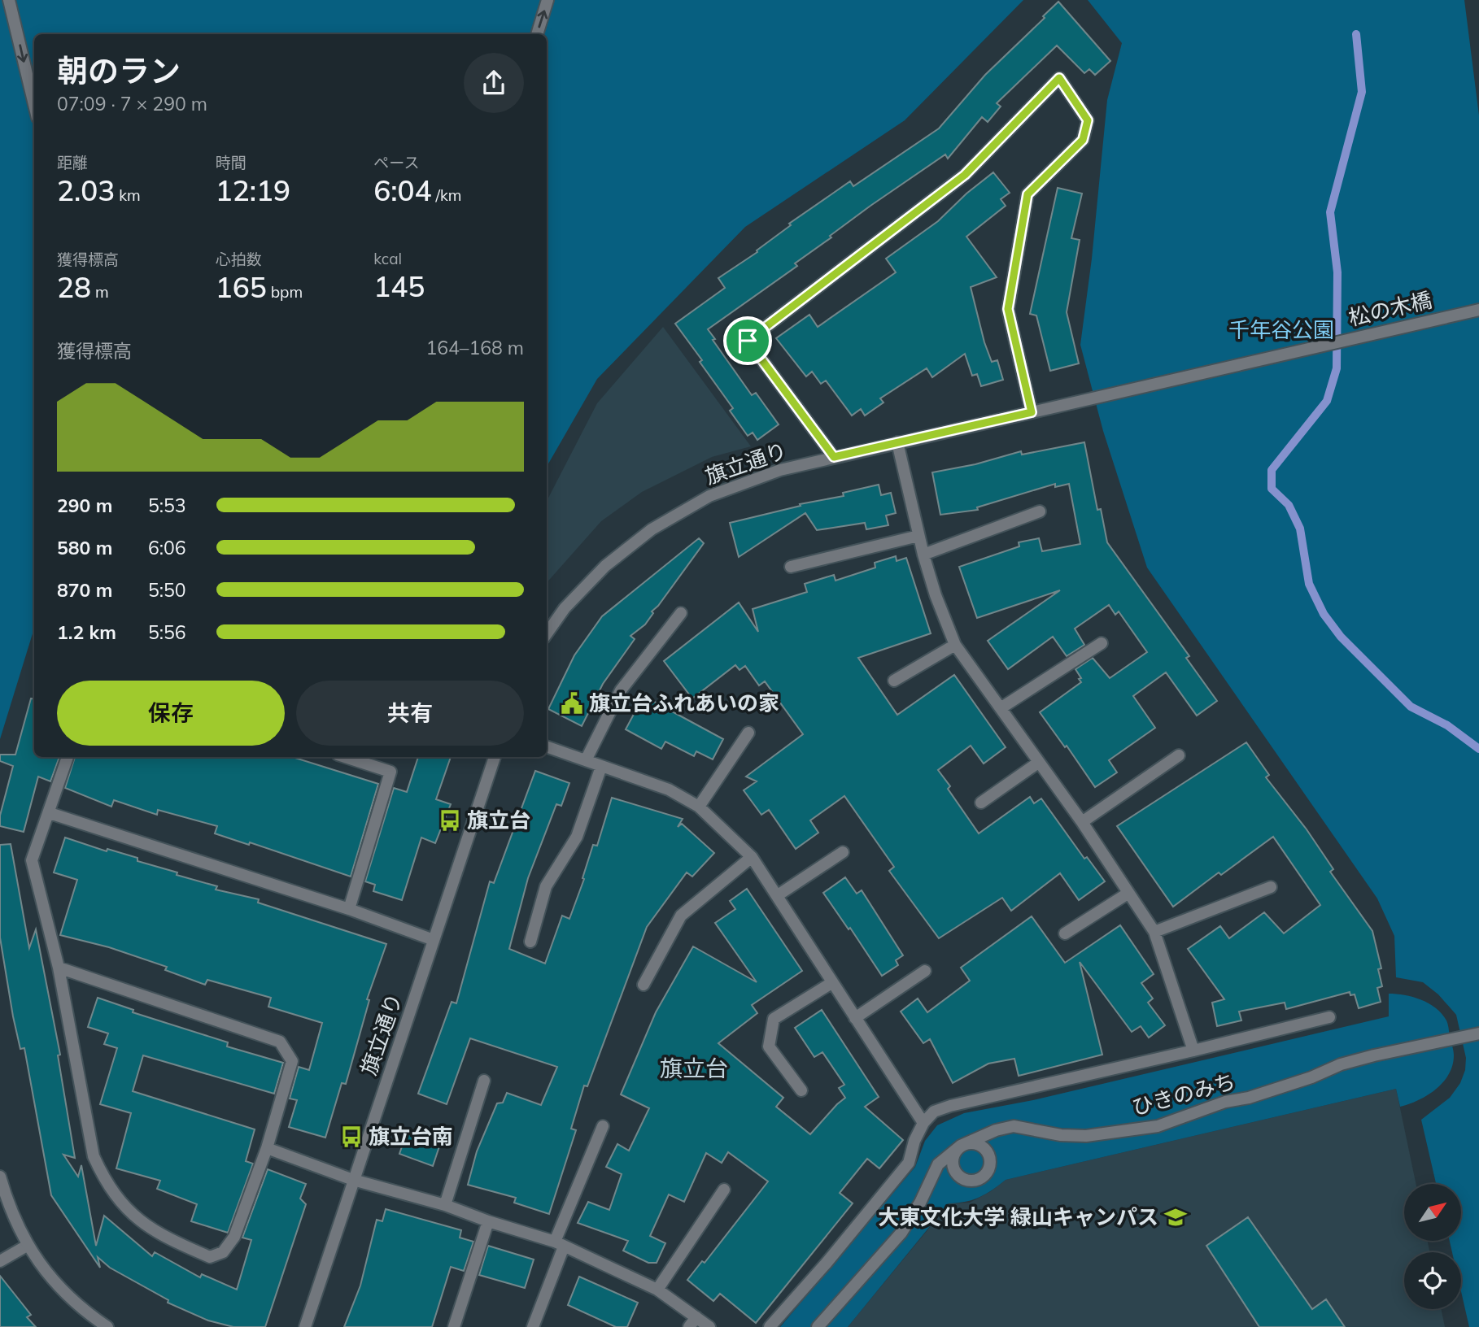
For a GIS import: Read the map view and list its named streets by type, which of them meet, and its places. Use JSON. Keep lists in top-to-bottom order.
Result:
{
  "streets": {
    "street": ["松の木橋", "旗立通り", "ひきのみち"]
  },
  "crossings": [
    ["松の木橋", "旗立通り"]
  ],
  "districts": ["旗立台"],
  "parks": ["千年谷公園"],
  "places": {
    "public building": ["旗立台ふれあいの家"],
    "bus stop": ["旗立台", "旗立台南"],
    "school or university": ["大東文化大学 緑山キャンパス"]
  },
  "north": "top right",
  "page": {
    "heading": ["朝のラン", "07:09 · 7 × 290 m"],
    "stats": [
      ["距離", "2.03 km"],
      ["時間", "12:19"],
      ["ペース", "6:04 /km"],
      ["獲得標高", "28 m"],
      ["心拍数", "165 bpm"],
      ["kcal", "145"]
    ],
    "chart": ["獲得標高", "164–168 m"],
    "list": [
      {
        "name": "290 m",
        "note": "5:53"
      },
      {
        "name": "580 m",
        "note": "6:06"
      },
      {
        "name": "870 m",
        "note": "5:50"
      },
      {
        "name": "1.2 km",
        "note": "5:56"
      }
    ],
    "buttons": ["保存", "共有"]
  }
}
